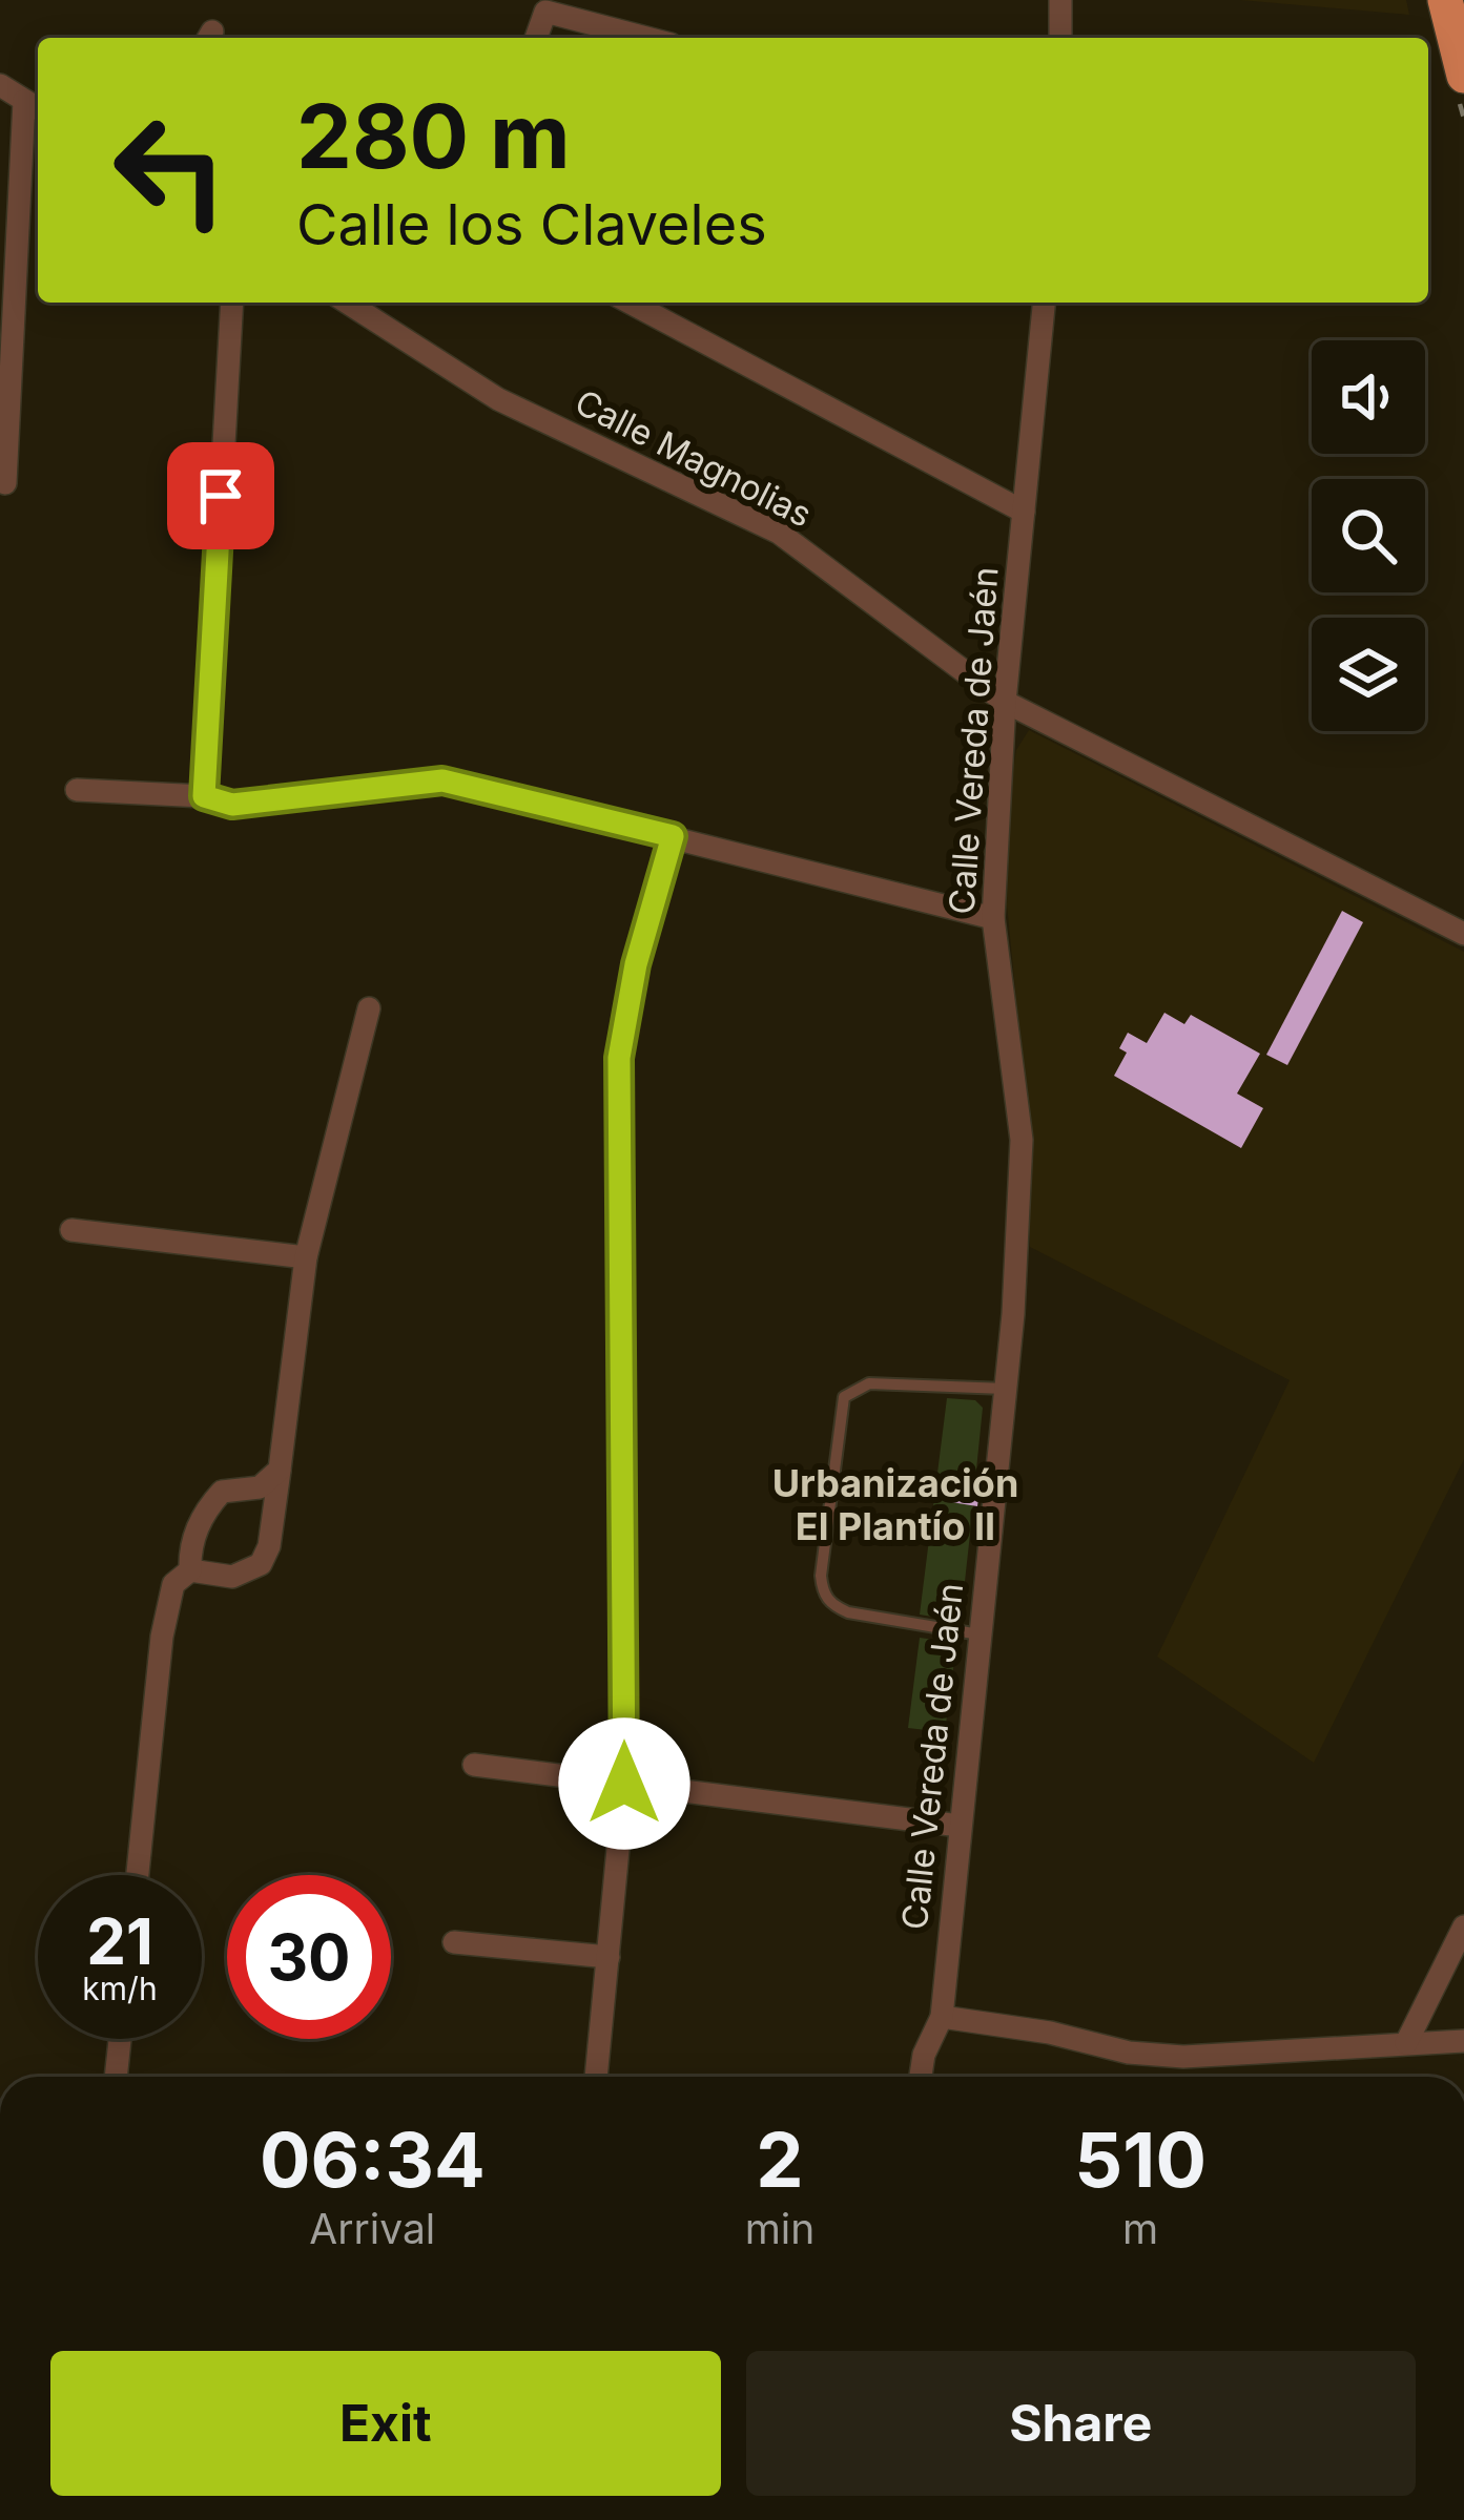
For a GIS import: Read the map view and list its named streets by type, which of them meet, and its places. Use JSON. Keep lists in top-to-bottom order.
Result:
{
  "streets": {
    "street": ["Calle Magnolias", "Calle Vereda de Jaén"]
  },
  "crossings": [
    ["Calle Magnolias", "Calle Vereda de Jaén"]
  ],
  "districts": ["Urbanización El Plantío II"],
  "page": {
    "turn": ["280 m", "Calle los Claveles"],
    "speed": "21 km/h",
    "limit": "30",
    "eta": [
      "06:34",
      "Arrival",
      "2",
      "min",
      "510",
      "m"
    ],
    "buttons": ["Exit", "Share"]
  }
}
